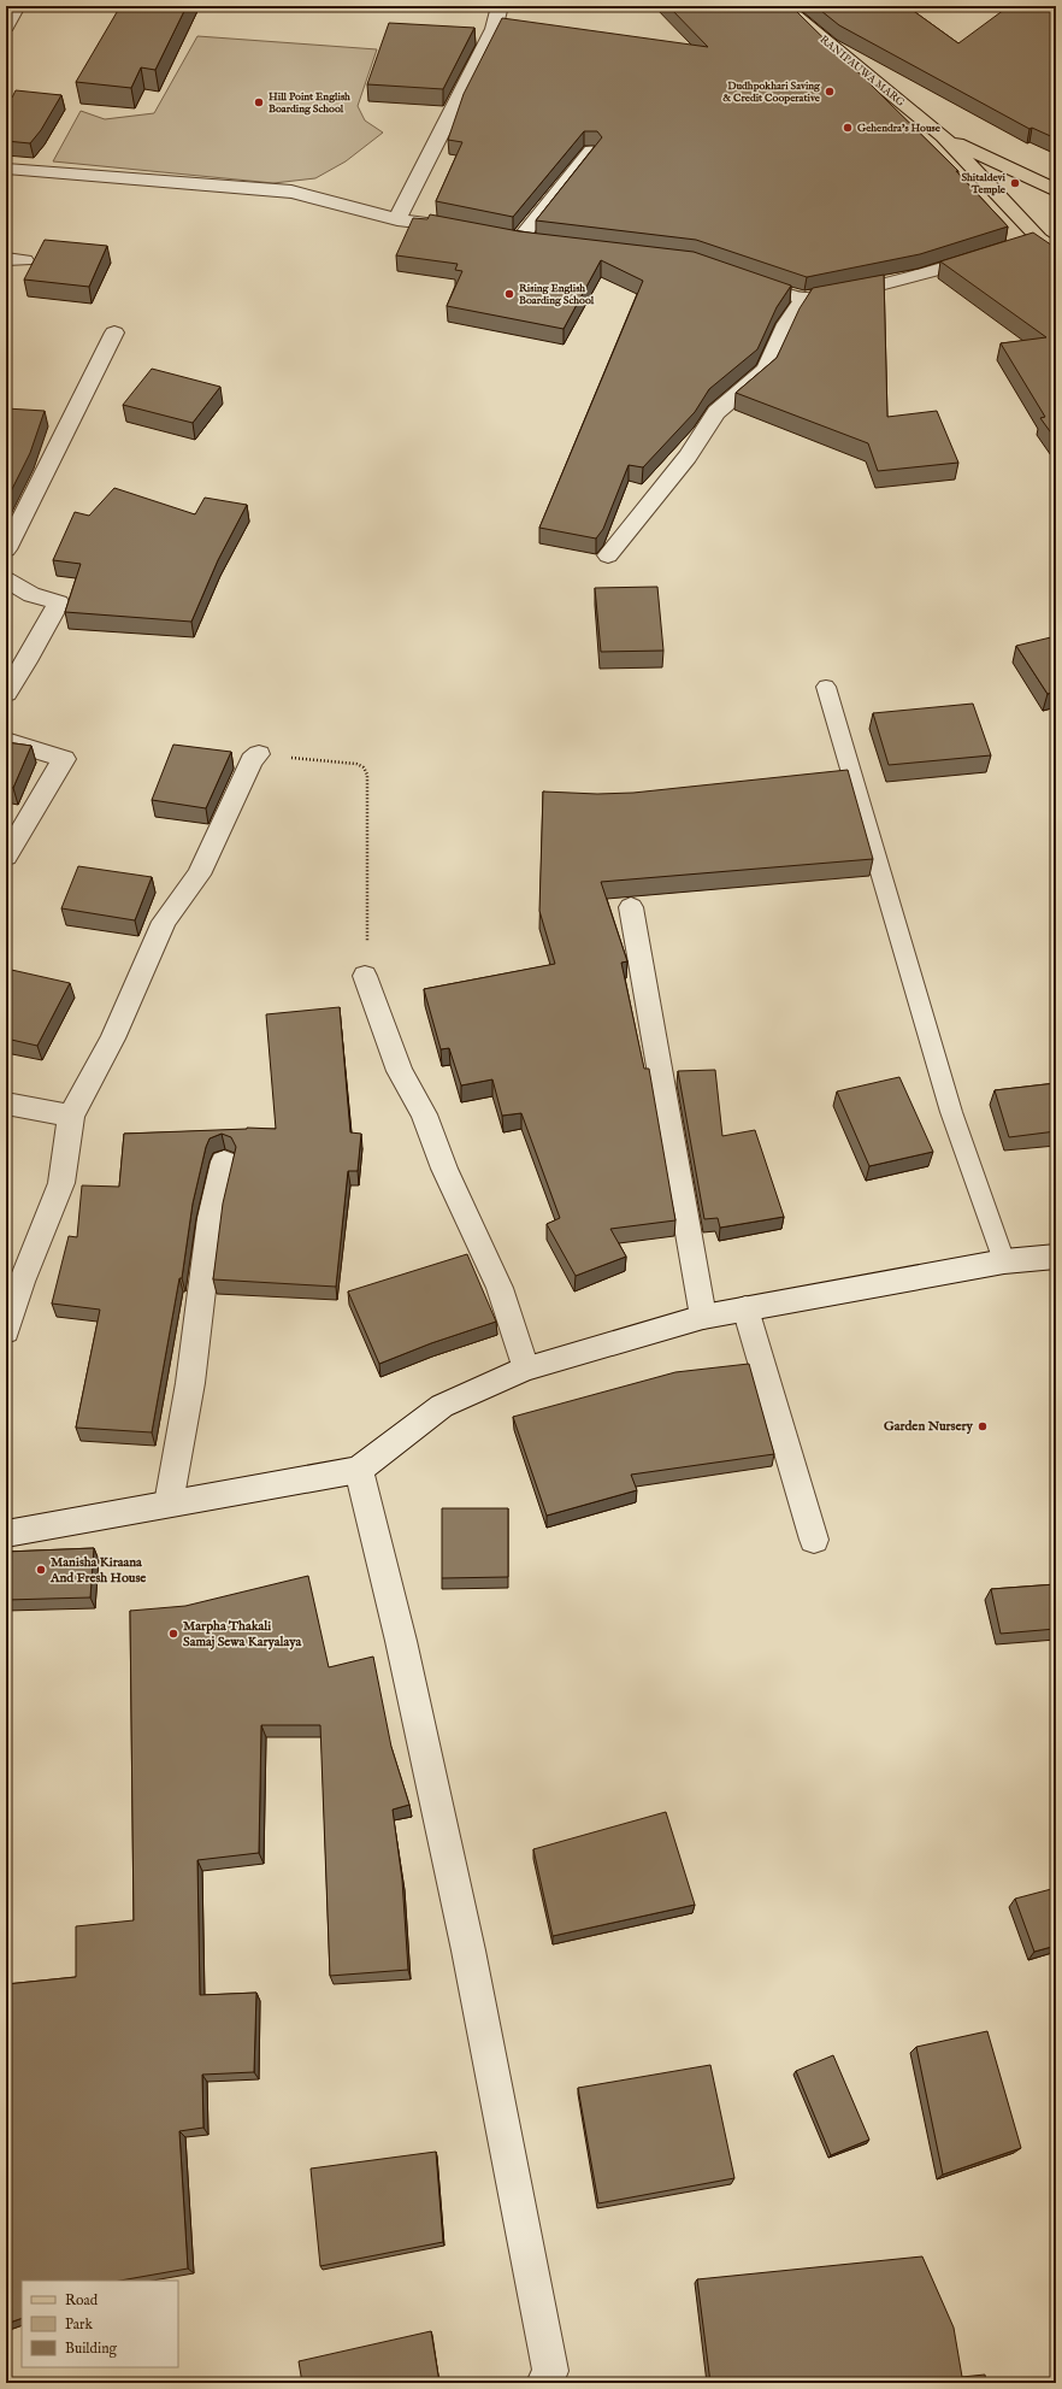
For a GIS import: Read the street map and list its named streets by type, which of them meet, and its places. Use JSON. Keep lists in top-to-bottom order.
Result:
{
  "streets": {
    "main road": ["RANIPAUWA MARG"]
  },
  "places": [
    "Dudhpokhari Saving & Credit Cooperative",
    "Hill Point English Boarding School",
    "Gehendra's House",
    "Shitaldevi Temple",
    "Rising English Boarding School",
    "Garden Nursery",
    "Manisha Kiraana And Fresh House",
    "Marpha Thakali Samaj Sewa Karyalaya"
  ],
  "legend": ["Road", "Park", "Building"]
}
